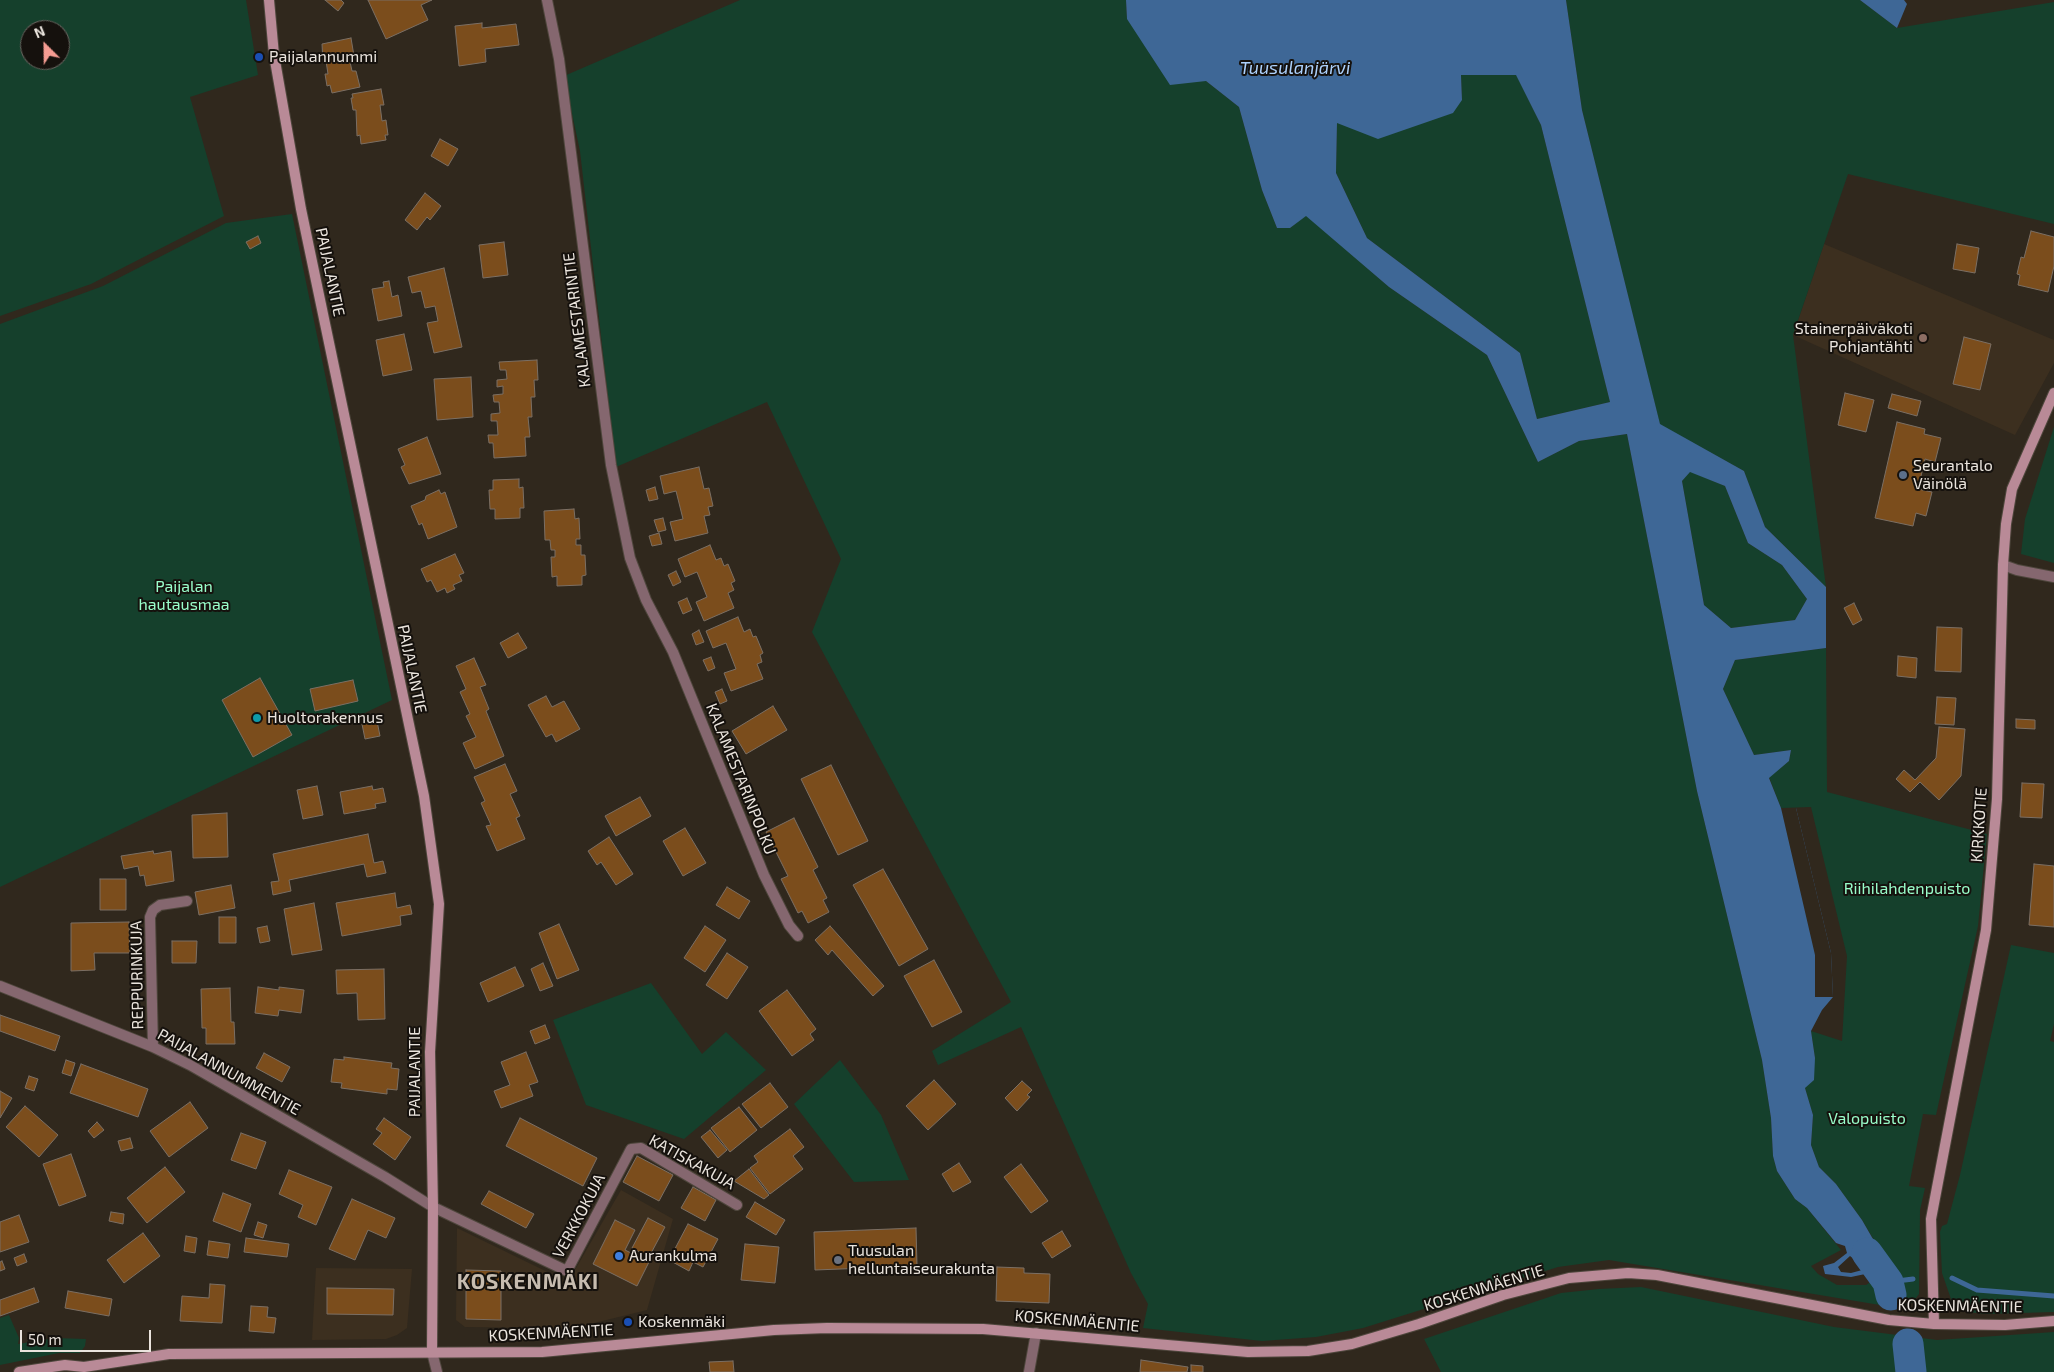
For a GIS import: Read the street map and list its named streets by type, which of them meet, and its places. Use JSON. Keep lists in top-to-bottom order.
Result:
{
  "streets": {
    "street": [
      "PAIJALANTIE",
      "KALAMESTARINTIE",
      "KALAMESTARINPOLKU",
      "KIRKKOTIE",
      "REPPURINKUJA",
      "PAIJALANNUMMENTIE",
      "KATISKAKUJA",
      "VERKKOKUJA",
      "KOSKENMÄENTIE"
    ]
  },
  "crossings": [
    ["PAIJALANTIE", "PAIJALANNUMMENTIE"],
    ["PAIJALANTIE", "VERKKOKUJA"],
    ["PAIJALANTIE", "KOSKENMÄENTIE"],
    ["KALAMESTARINTIE", "KALAMESTARINPOLKU"],
    ["KIRKKOTIE", "KOSKENMÄENTIE"],
    ["REPPURINKUJA", "PAIJALANNUMMENTIE"],
    ["PAIJALANNUMMENTIE", "VERKKOKUJA"],
    ["KATISKAKUJA", "VERKKOKUJA"]
  ],
  "districts": ["KOSKENMÄKI"],
  "water": ["Tuusulanjärvi"],
  "parks": ["Paijalan hautausmaa", "Riihilahdenpuisto", "Valopuisto"],
  "places": [
    "Paijalannummi",
    "Stainerpäiväkoti Pohjantähti",
    "Seurantalo Väinölä",
    "Huoltorakennus",
    "Aurankulma",
    "Tuusulan helluntaiseurakunta",
    "Koskenmäki"
  ],
  "scale_bar": "50 m",
  "north": "top left"
}
